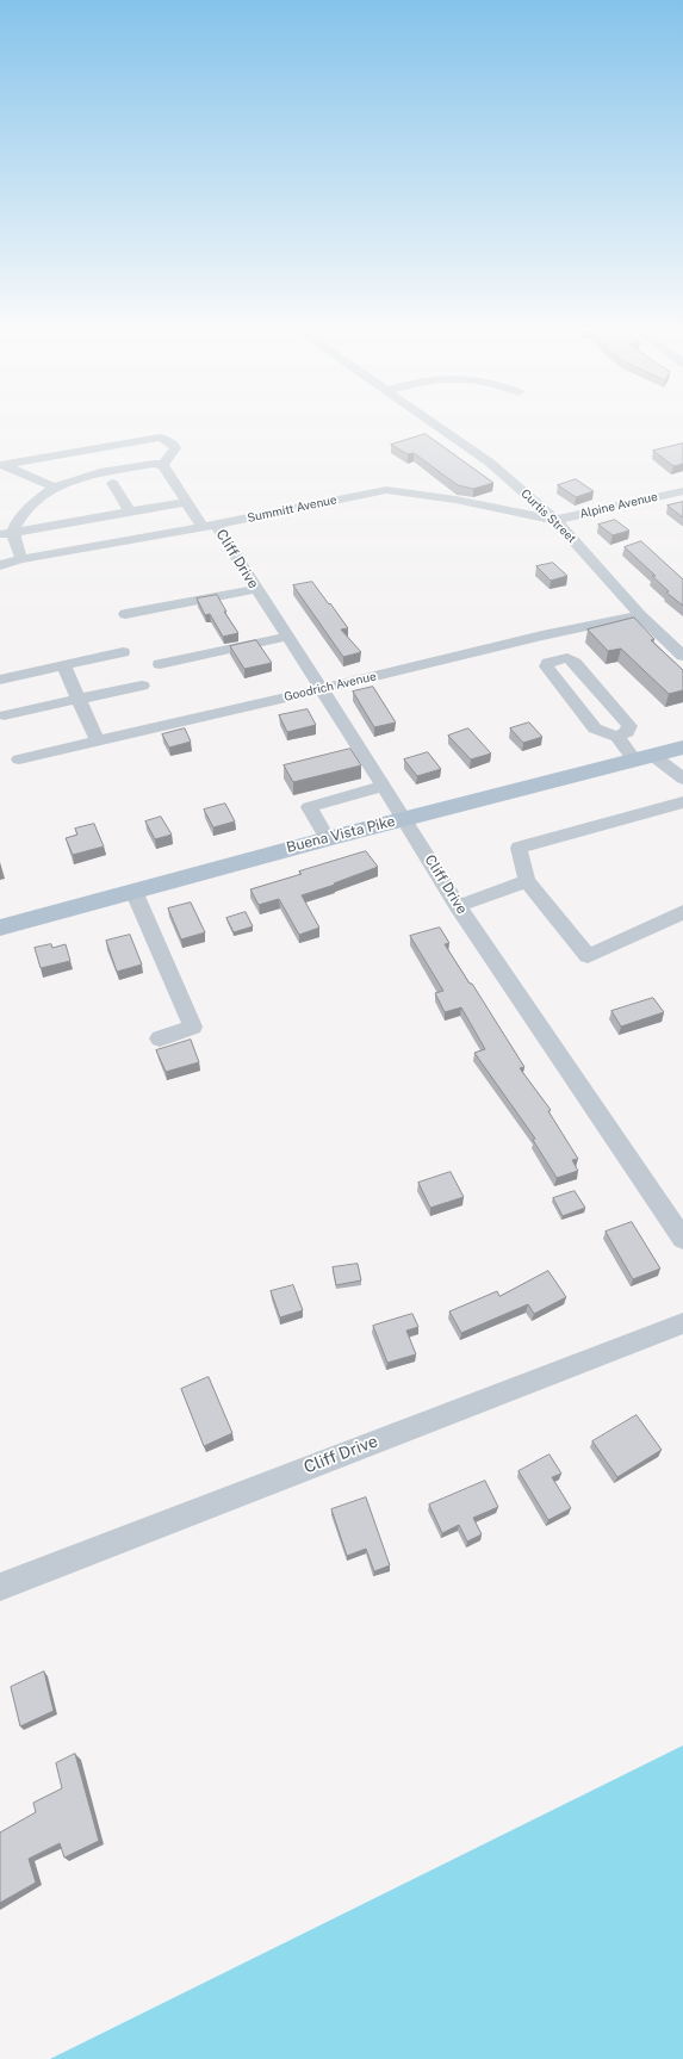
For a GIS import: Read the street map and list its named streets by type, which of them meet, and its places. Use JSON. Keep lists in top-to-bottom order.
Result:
{
  "streets": {
    "main road": ["Buena Vista Pike"],
    "street": [
      "Alpine Avenue",
      "Summitt Avenue",
      "Curtis Street",
      "Cliff Drive",
      "Goodrich Avenue"
    ]
  },
  "crossings": [
    ["Alpine Avenue", "Summitt Avenue"],
    ["Alpine Avenue", "Curtis Street"],
    ["Summitt Avenue", "Curtis Street"],
    ["Summitt Avenue", "Cliff Drive"],
    ["Curtis Street", "Goodrich Avenue"],
    ["Cliff Drive", "Goodrich Avenue"],
    ["Cliff Drive", "Buena Vista Pike"]
  ]
}
